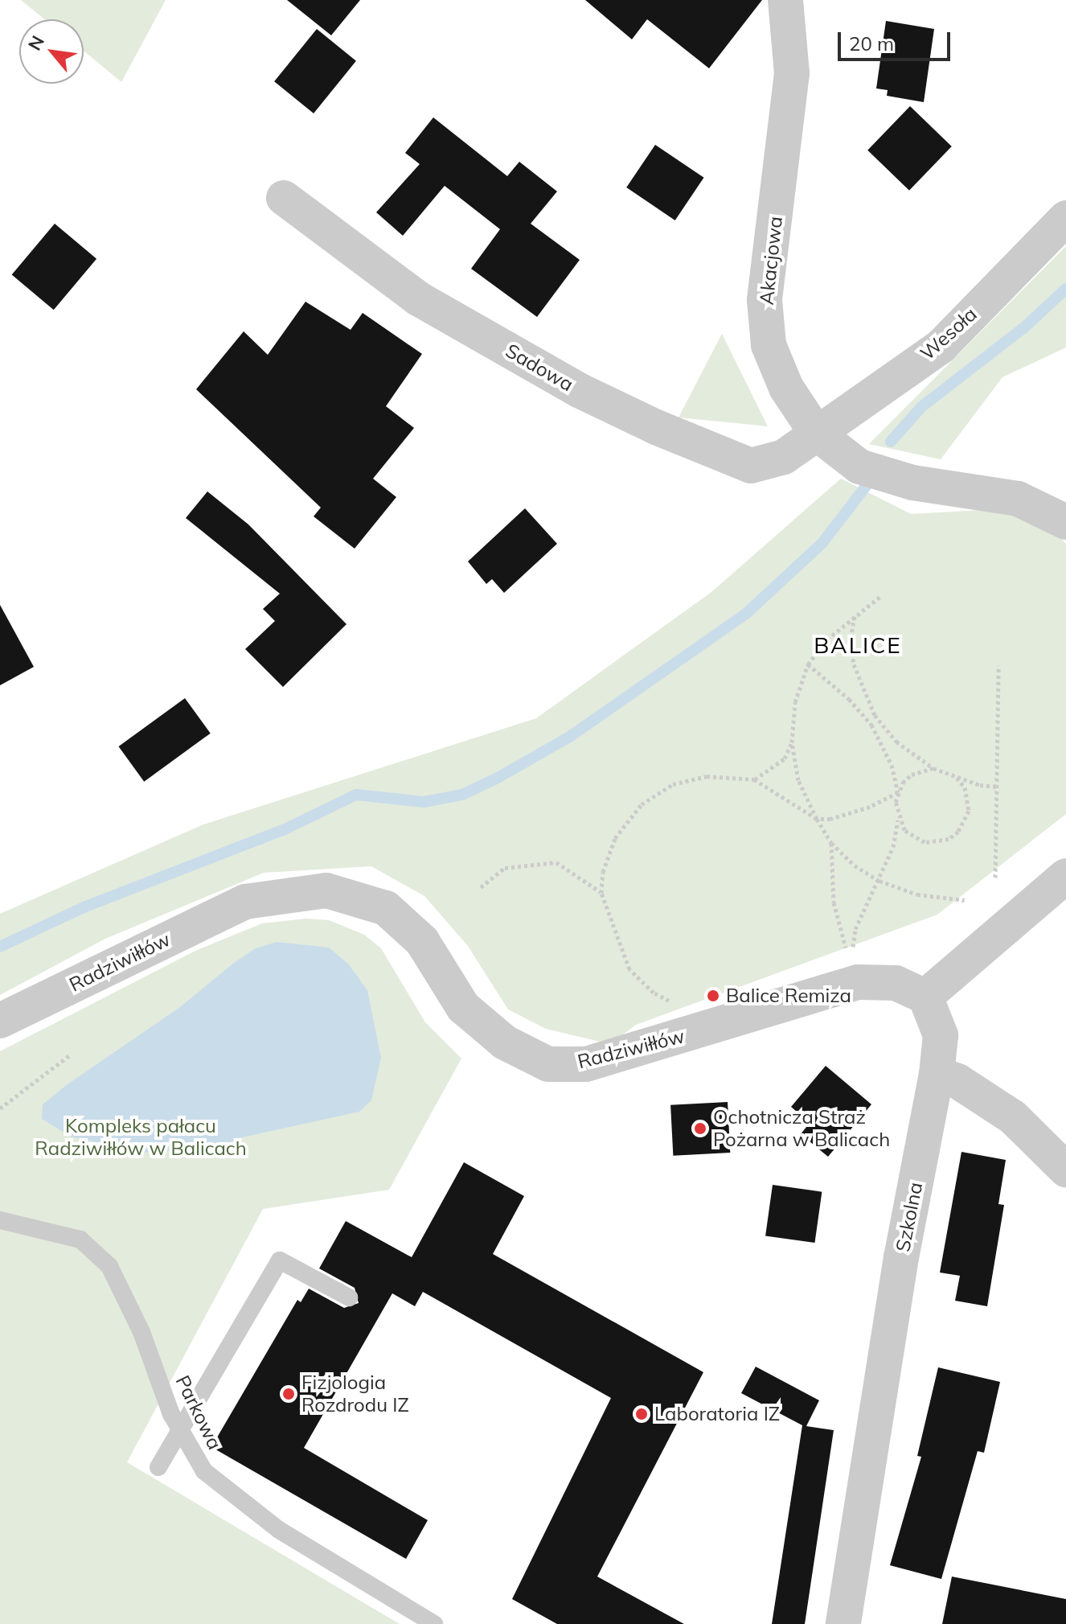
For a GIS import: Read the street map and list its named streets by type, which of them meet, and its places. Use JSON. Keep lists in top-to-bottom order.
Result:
{
  "streets": {
    "street": [
      "Akacjowa",
      "Wesoła",
      "Sadowa",
      "Radziwiłłów",
      "Szkolna"
    ],
    "lane": ["Parkowa"]
  },
  "crossings": [
    ["Akacjowa", "Wesoła"],
    ["Akacjowa", "Sadowa"],
    ["Wesoła", "Sadowa"],
    ["Radziwiłłów", "Szkolna"]
  ],
  "districts": ["BALICE"],
  "parks": ["Kompleks pałacu Radziwiłłów w Balicach"],
  "places": [
    "Balice Remiza",
    "Ochotnicza Straż Pożarna w Balicach",
    "Fizjologia Rozdrodu IZ",
    "Laboratoria IZ"
  ],
  "scale_bar": "20 m",
  "north": "top left"
}
